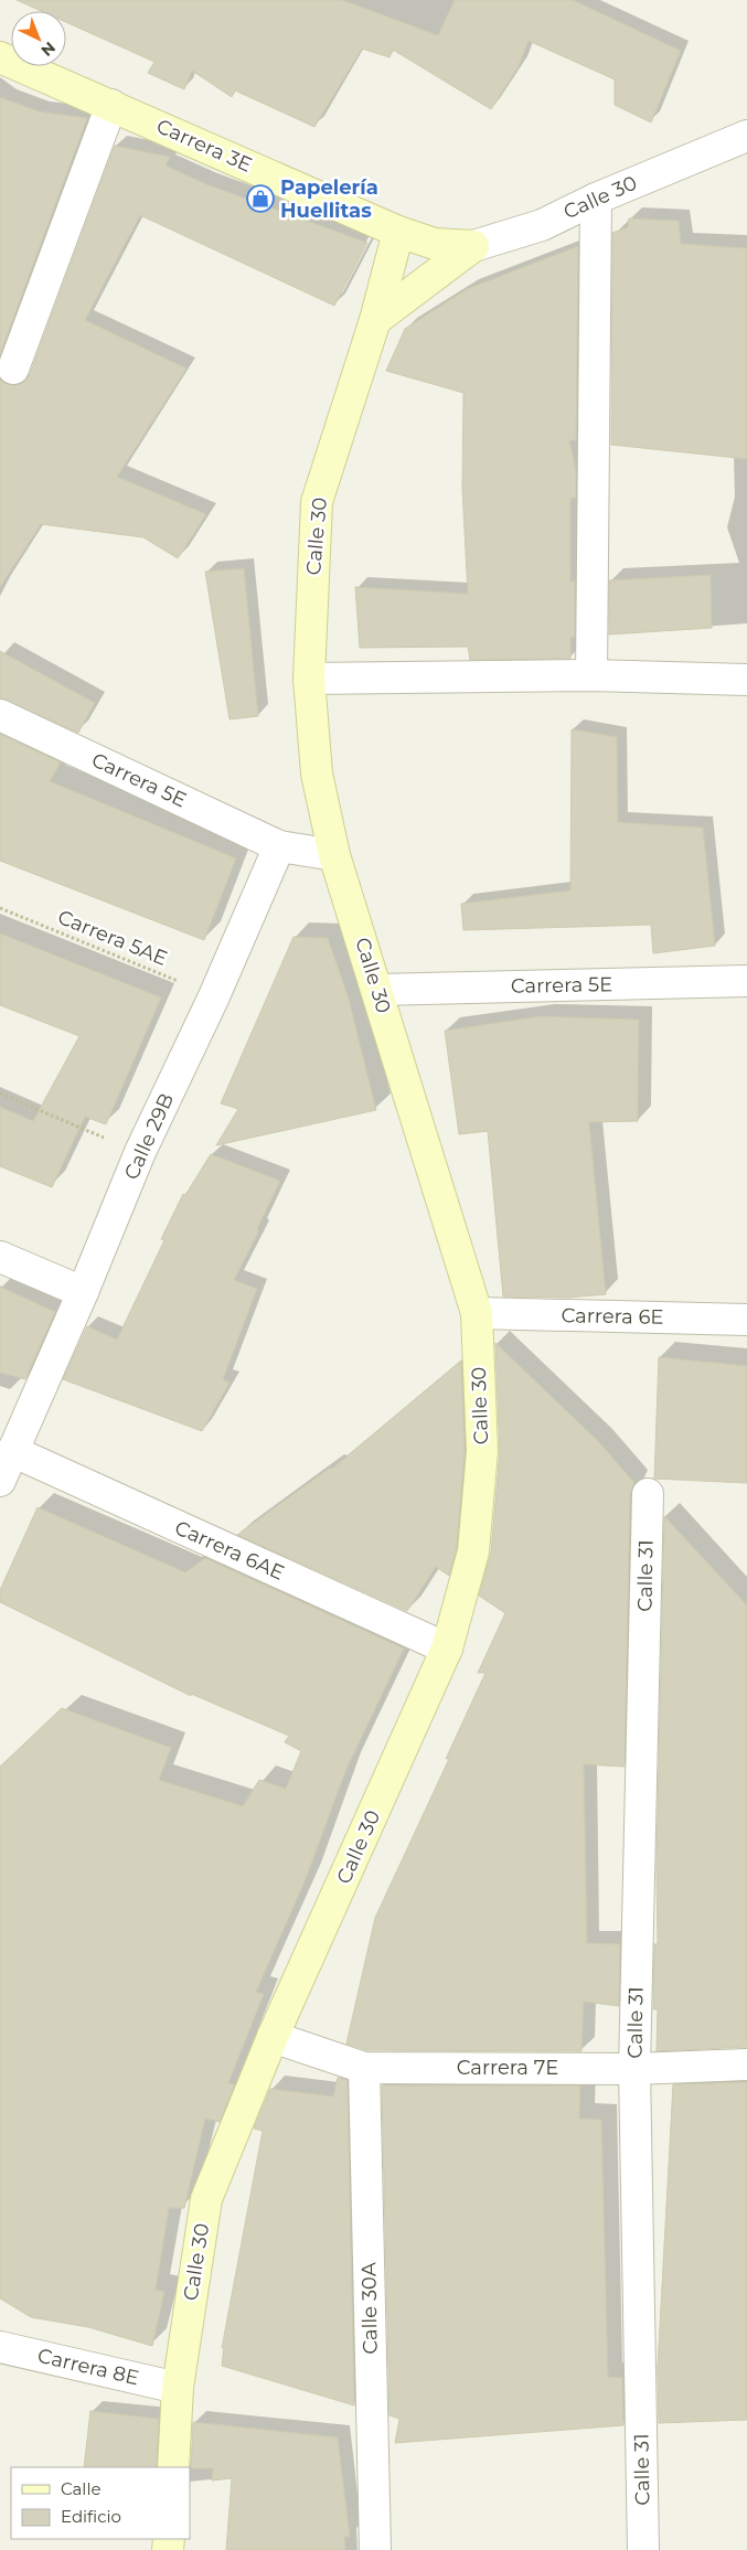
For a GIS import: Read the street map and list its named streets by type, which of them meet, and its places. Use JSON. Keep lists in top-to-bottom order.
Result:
{
  "streets": {
    "main road": ["Carrera 3E", "Calle 30"],
    "street": [
      "Carrera 5E",
      "Calle 29B",
      "Carrera 6E",
      "Carrera 6AE",
      "Calle 31",
      "Carrera 7E",
      "Calle 30A",
      "Carrera 8E"
    ],
    "path": ["Carrera 5AE"]
  },
  "crossings": [
    ["Carrera 3E", "Calle 30"],
    ["Calle 30", "Carrera 5E"],
    ["Calle 30", "Carrera 6E"],
    ["Calle 30", "Carrera 6AE"],
    ["Calle 30", "Carrera 7E"],
    ["Calle 30", "Carrera 8E"],
    ["Carrera 5E", "Calle 29B"],
    ["Carrera 5AE", "Calle 29B"],
    ["Calle 29B", "Carrera 6AE"],
    ["Calle 31", "Carrera 7E"],
    ["Carrera 7E", "Calle 30A"]
  ],
  "places": {
    "shop": ["Papelería Huellitas"]
  },
  "legend": ["Calle", "Edificio"],
  "north": "bottom right"
}
